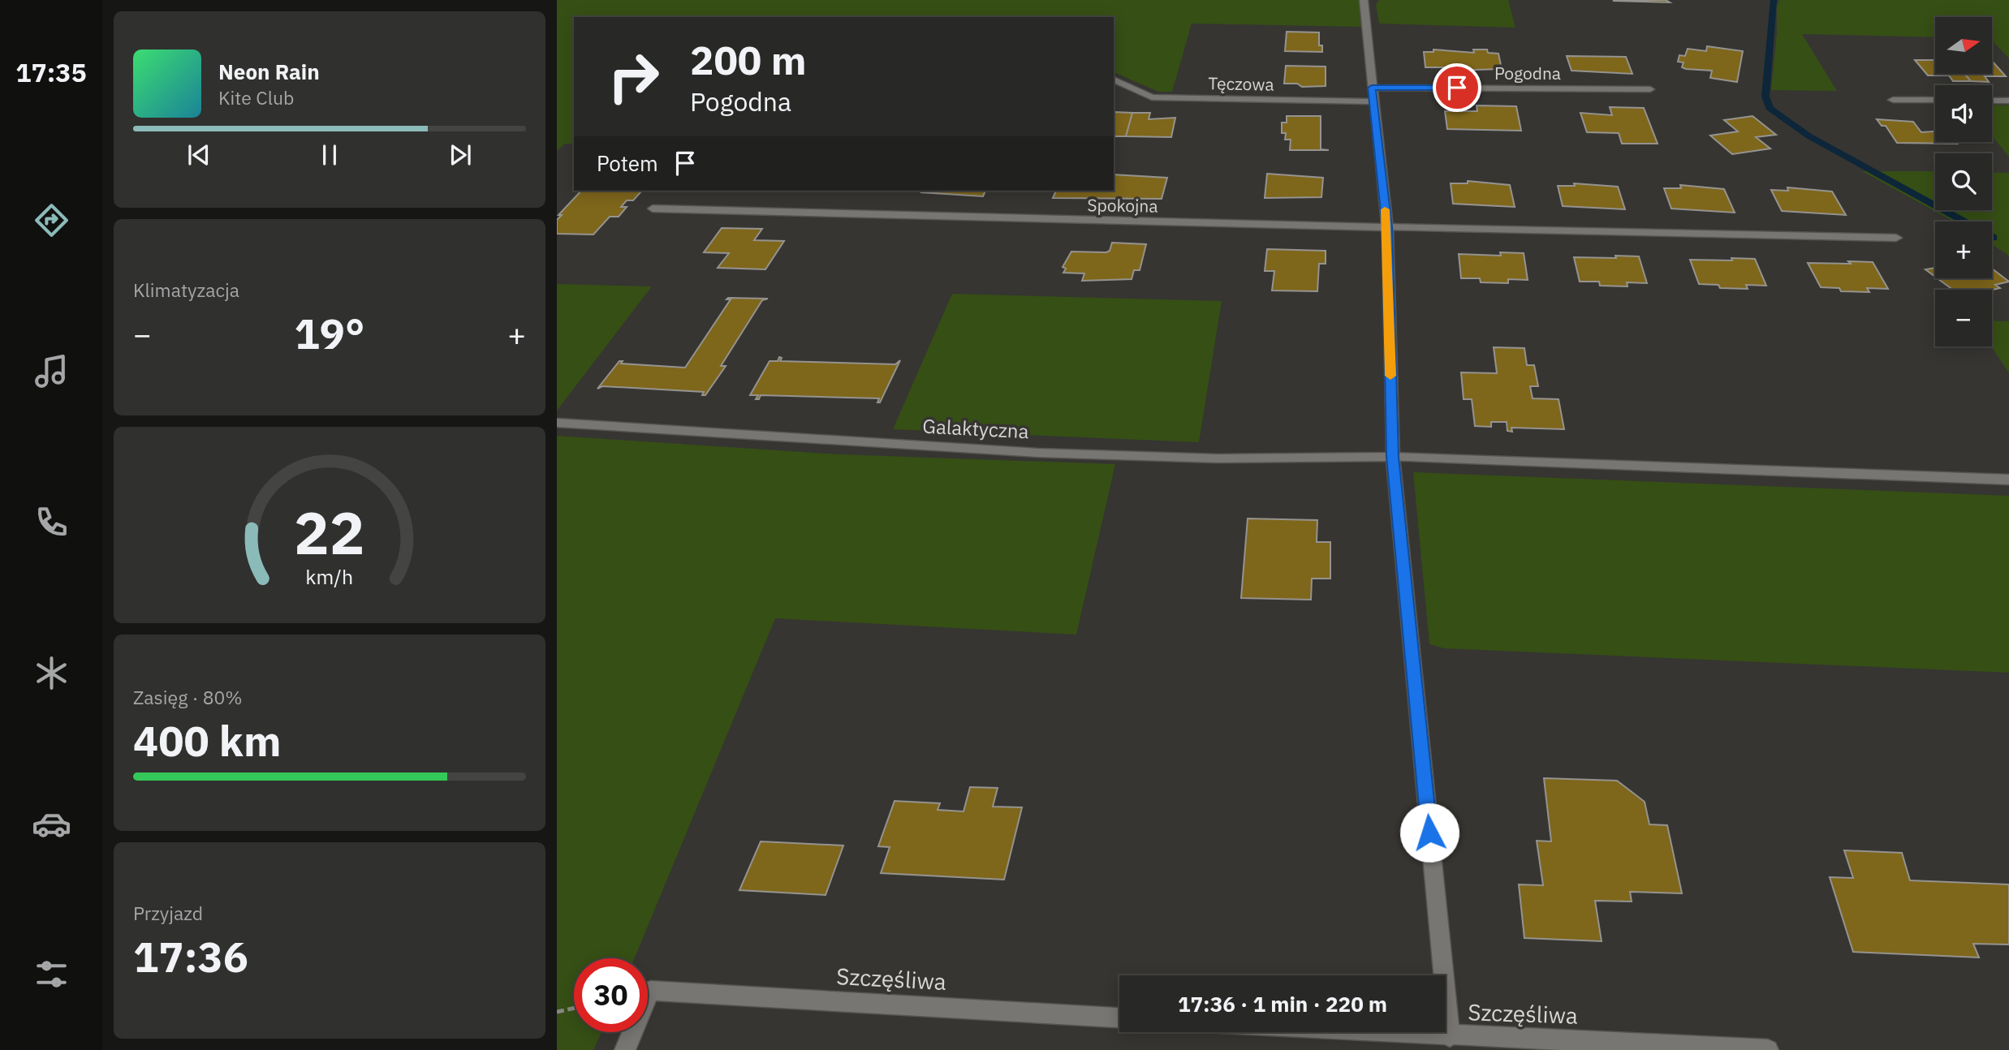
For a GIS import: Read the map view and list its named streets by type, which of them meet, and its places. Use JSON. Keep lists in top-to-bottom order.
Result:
{
  "streets": {
    "street": [
      "Pogodna",
      "Tęczowa",
      "Spokojna",
      "Galaktyczna",
      "Szczęśliwa"
    ]
  },
  "crossings": [
    ["Pogodna", "Tęczowa"]
  ],
  "north": "right",
  "page": {
    "tabs": "17:35",
    "map_buttons": ["+", "−"],
    "turn": ["200 m", "Pogodna"],
    "song": ["Neon Rain", "Kite Club"],
    "then": "Potem",
    "tile": [
      "Klimatyzacja",
      ["Zasięg · 80%", "400 km"],
      ["Przyjazd", "17:36"]
    ],
    "heat": ["−", "19°", "+"],
    "limit": "30",
    "trip": "17:36 · 1 min · 220 m",
    "gauge": ["22", "km/h"]
  }
}
